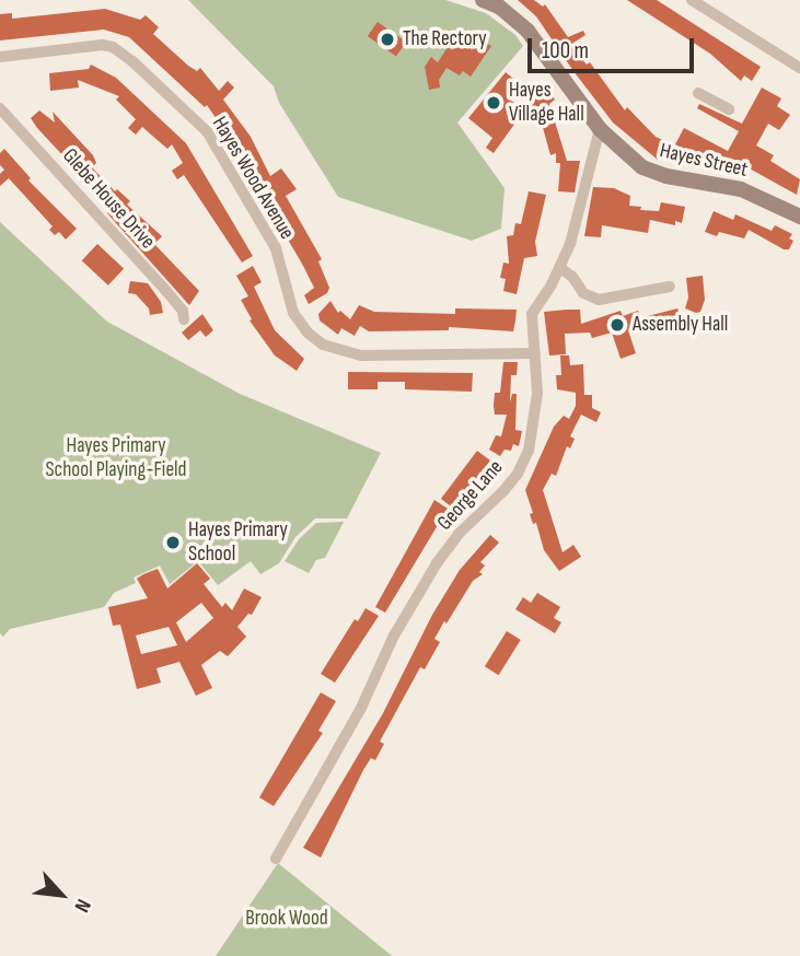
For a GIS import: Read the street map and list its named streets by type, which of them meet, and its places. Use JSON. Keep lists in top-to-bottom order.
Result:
{
  "streets": {
    "main road": ["Hayes Street"],
    "street": ["Hayes Wood Avenue", "Glebe House Drive", "George Lane"]
  },
  "crossings": [
    ["Hayes Street", "George Lane"],
    ["Hayes Wood Avenue", "George Lane"]
  ],
  "parks": ["Hayes Primary School Playing-Field", "Brook Wood"],
  "places": [
    "The Rectory",
    "Hayes Village Hall",
    "Assembly Hall",
    "Hayes Primary School"
  ],
  "scale_bar": "100 m",
  "north": "bottom right"
}
